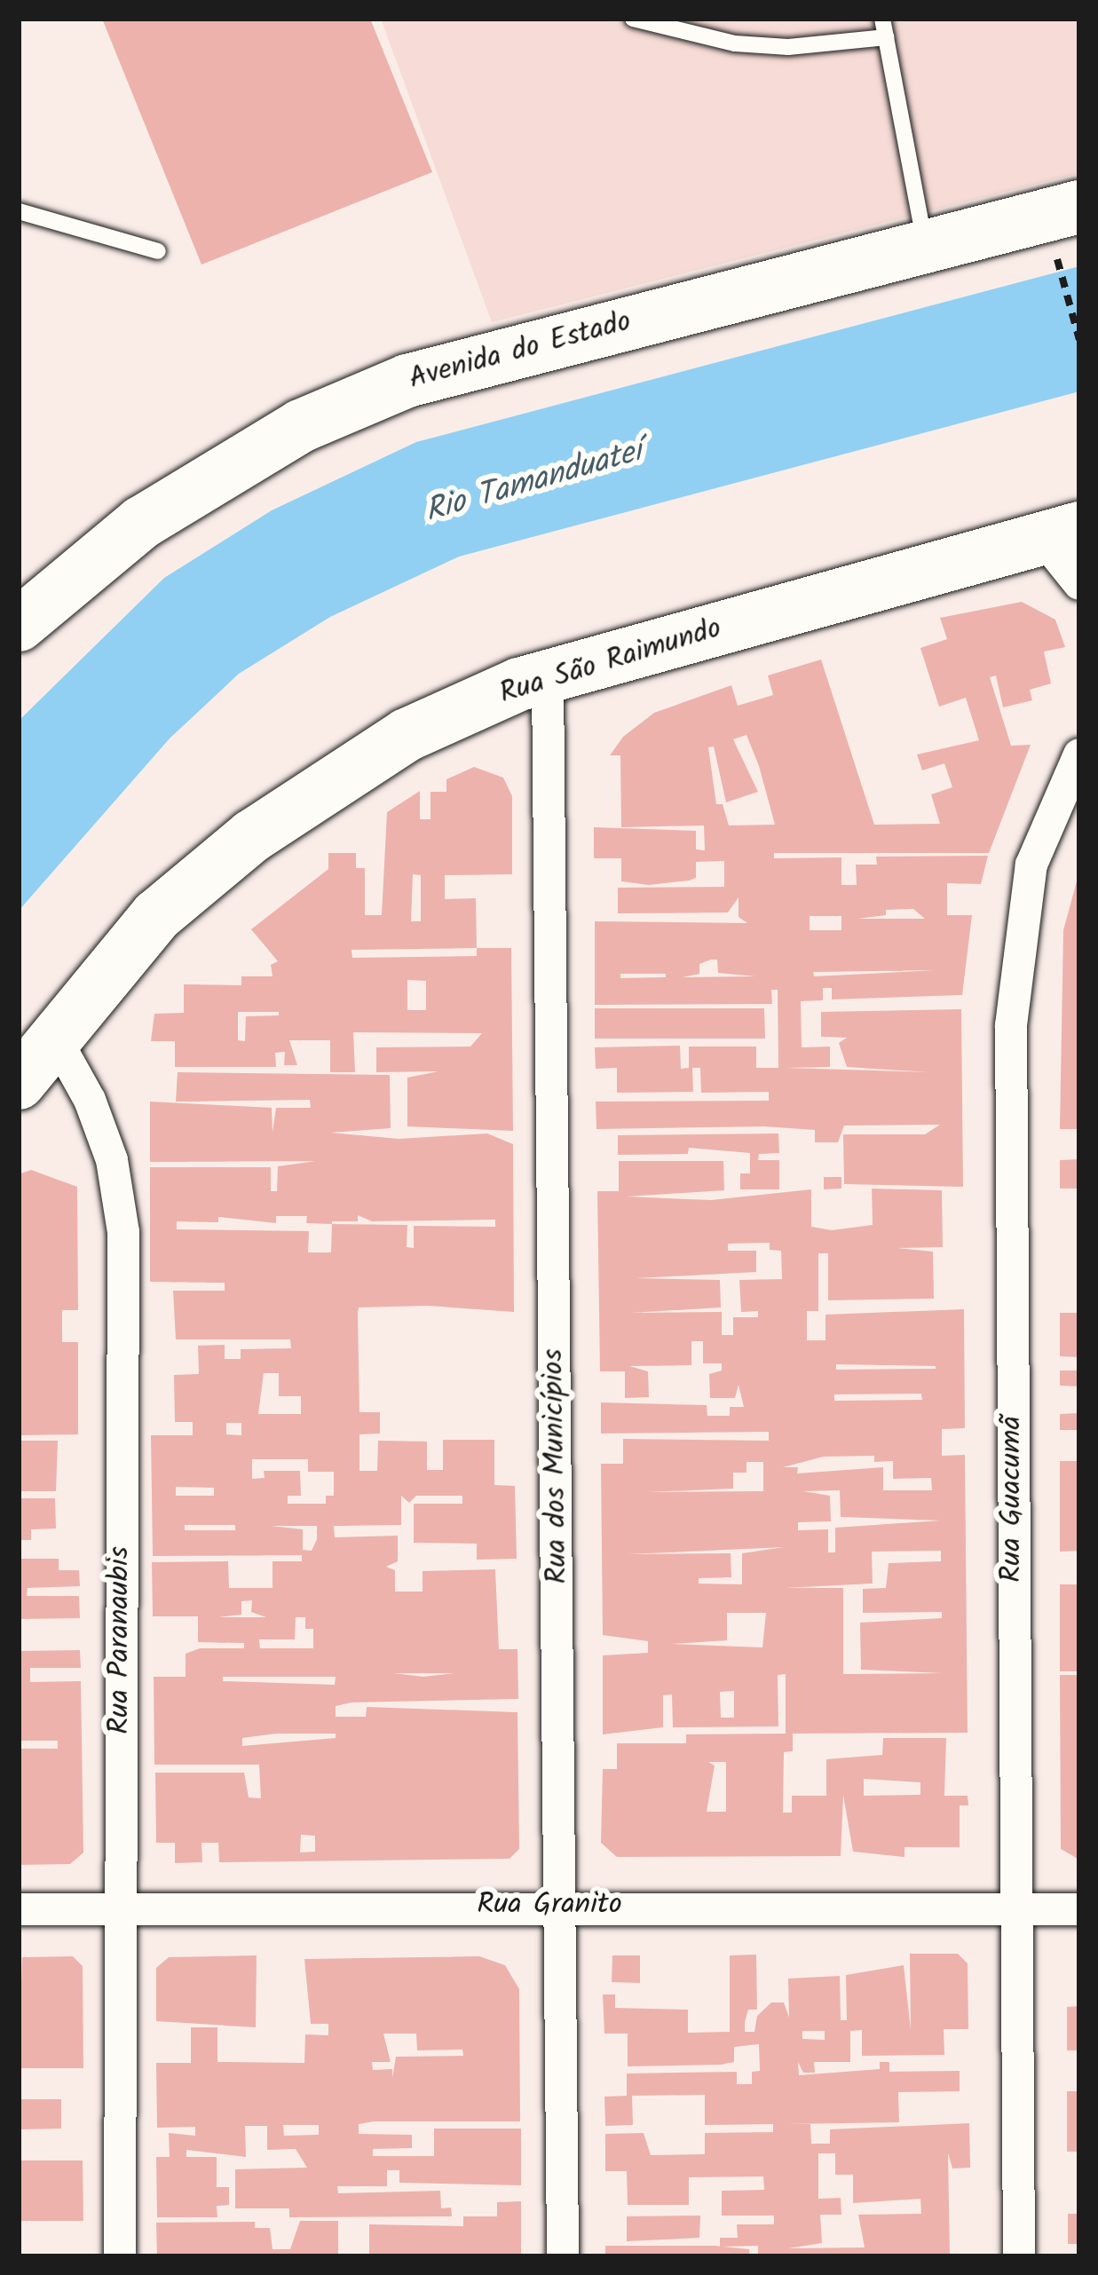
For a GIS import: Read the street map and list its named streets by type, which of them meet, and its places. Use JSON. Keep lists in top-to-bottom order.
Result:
{
  "streets": {
    "highway": ["Avenida do Estado", "Rua São Raimundo"],
    "street": [
      "Rua dos Municípios",
      "Rua Guacumã",
      "Rua Paranaubis",
      "Rua Granito"
    ]
  },
  "crossings": [
    ["Rua São Raimundo", "Rua dos Municípios"],
    ["Rua São Raimundo", "Rua Paranaubis"],
    ["Rua dos Municípios", "Rua Granito"],
    ["Rua Guacumã", "Rua Granito"],
    ["Rua Paranaubis", "Rua Granito"]
  ],
  "water": ["Rio Tamanduateí"]
}
